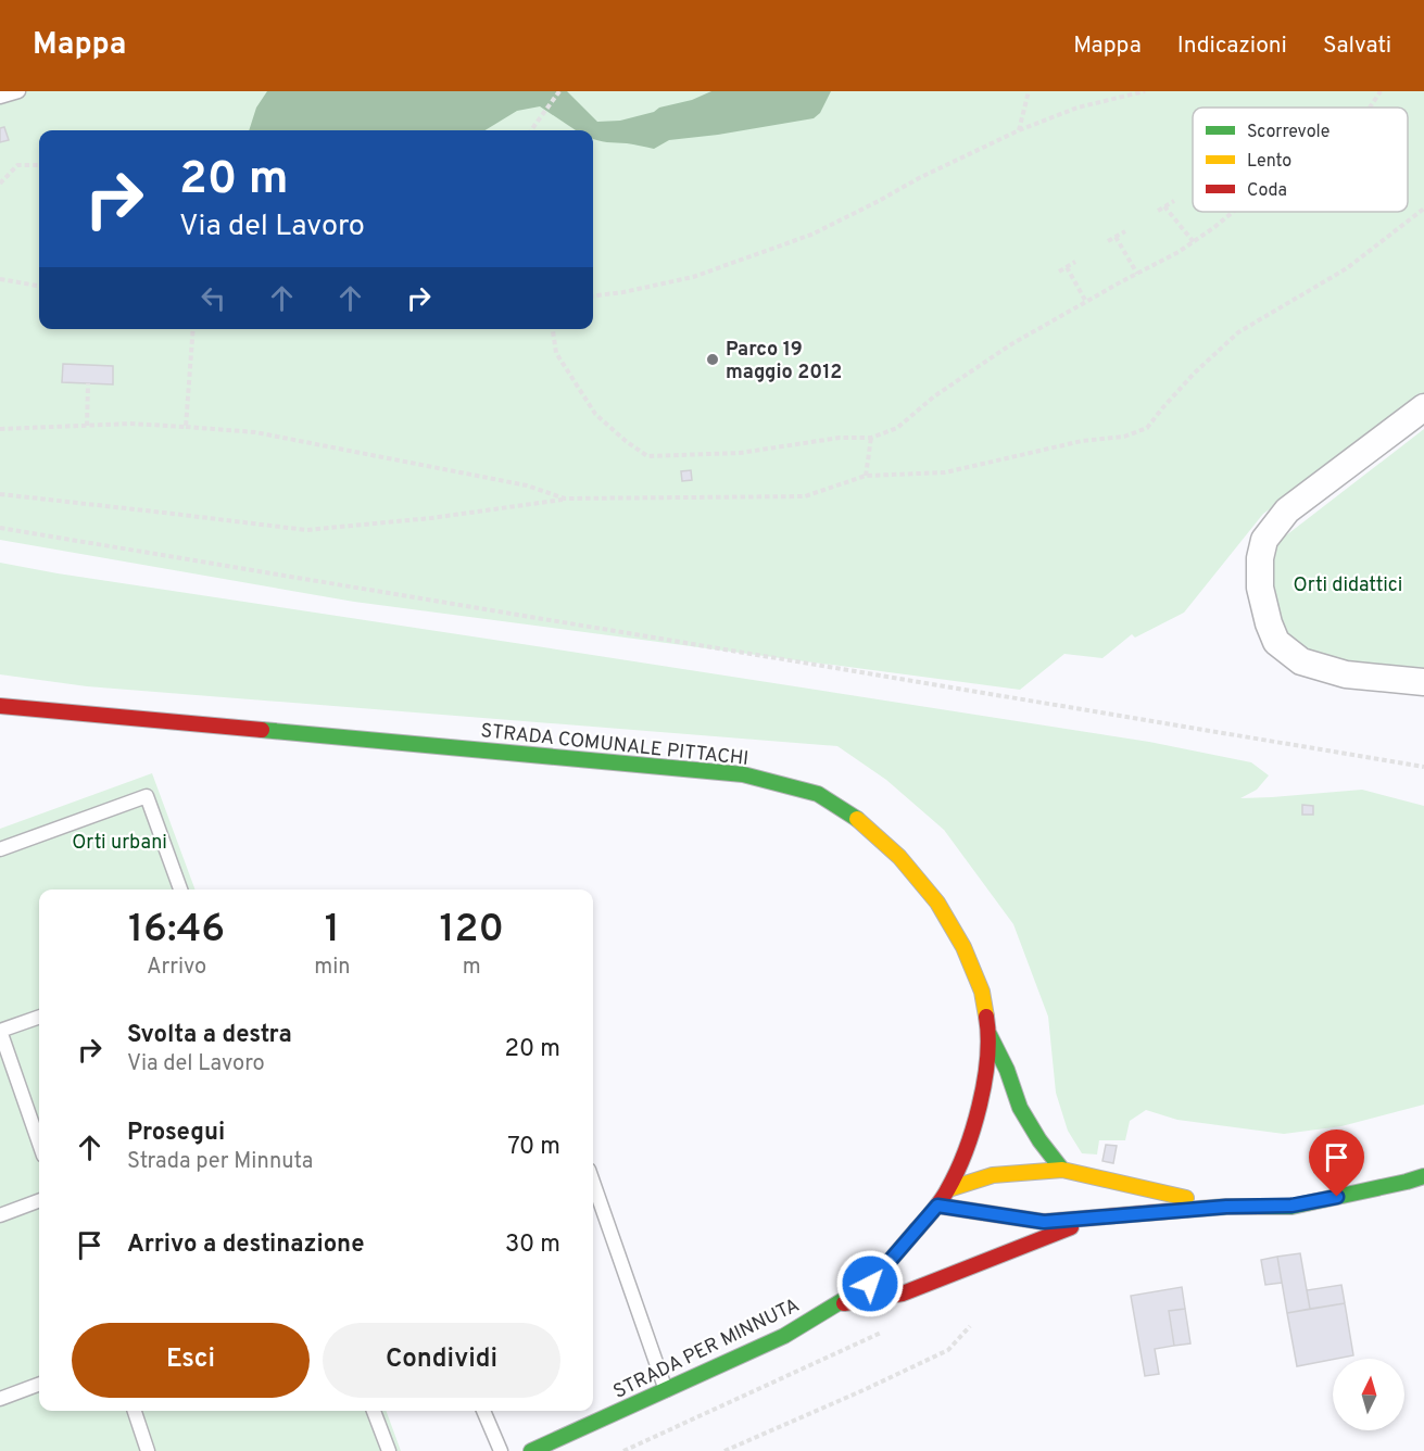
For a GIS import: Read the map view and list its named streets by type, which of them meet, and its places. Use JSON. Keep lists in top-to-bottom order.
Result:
{
  "streets": {
    "street": ["STRADA COMUNALE PITTACHI", "STRADA PER MINNUTA"]
  },
  "crossings": [
    ["STRADA COMUNALE PITTACHI", "STRADA PER MINNUTA"]
  ],
  "parks": ["Orti didattici", "Orti urbani"],
  "places": ["Parco 19 maggio 2012"],
  "legend": ["Scorrevole", "Lento", "Coda"],
  "north": "top",
  "page": {
    "header": "Mappa",
    "nav": ["Mappa", "Indicazioni", "Salvati"],
    "turn": ["20 m", "Via del Lavoro"],
    "eta": [
      "16:46",
      "Arrivo",
      "1",
      "min",
      "120",
      "m"
    ],
    "list": [
      {
        "name": "Svolta a destra",
        "note": "Via del Lavoro",
        "value": "20 m"
      },
      {
        "name": "Prosegui",
        "note": "Strada per Minnuta",
        "value": "70 m"
      },
      {
        "name": "Arrivo a destinazione",
        "value": "30 m"
      }
    ],
    "buttons": ["Esci", "Condividi"]
  }
}
